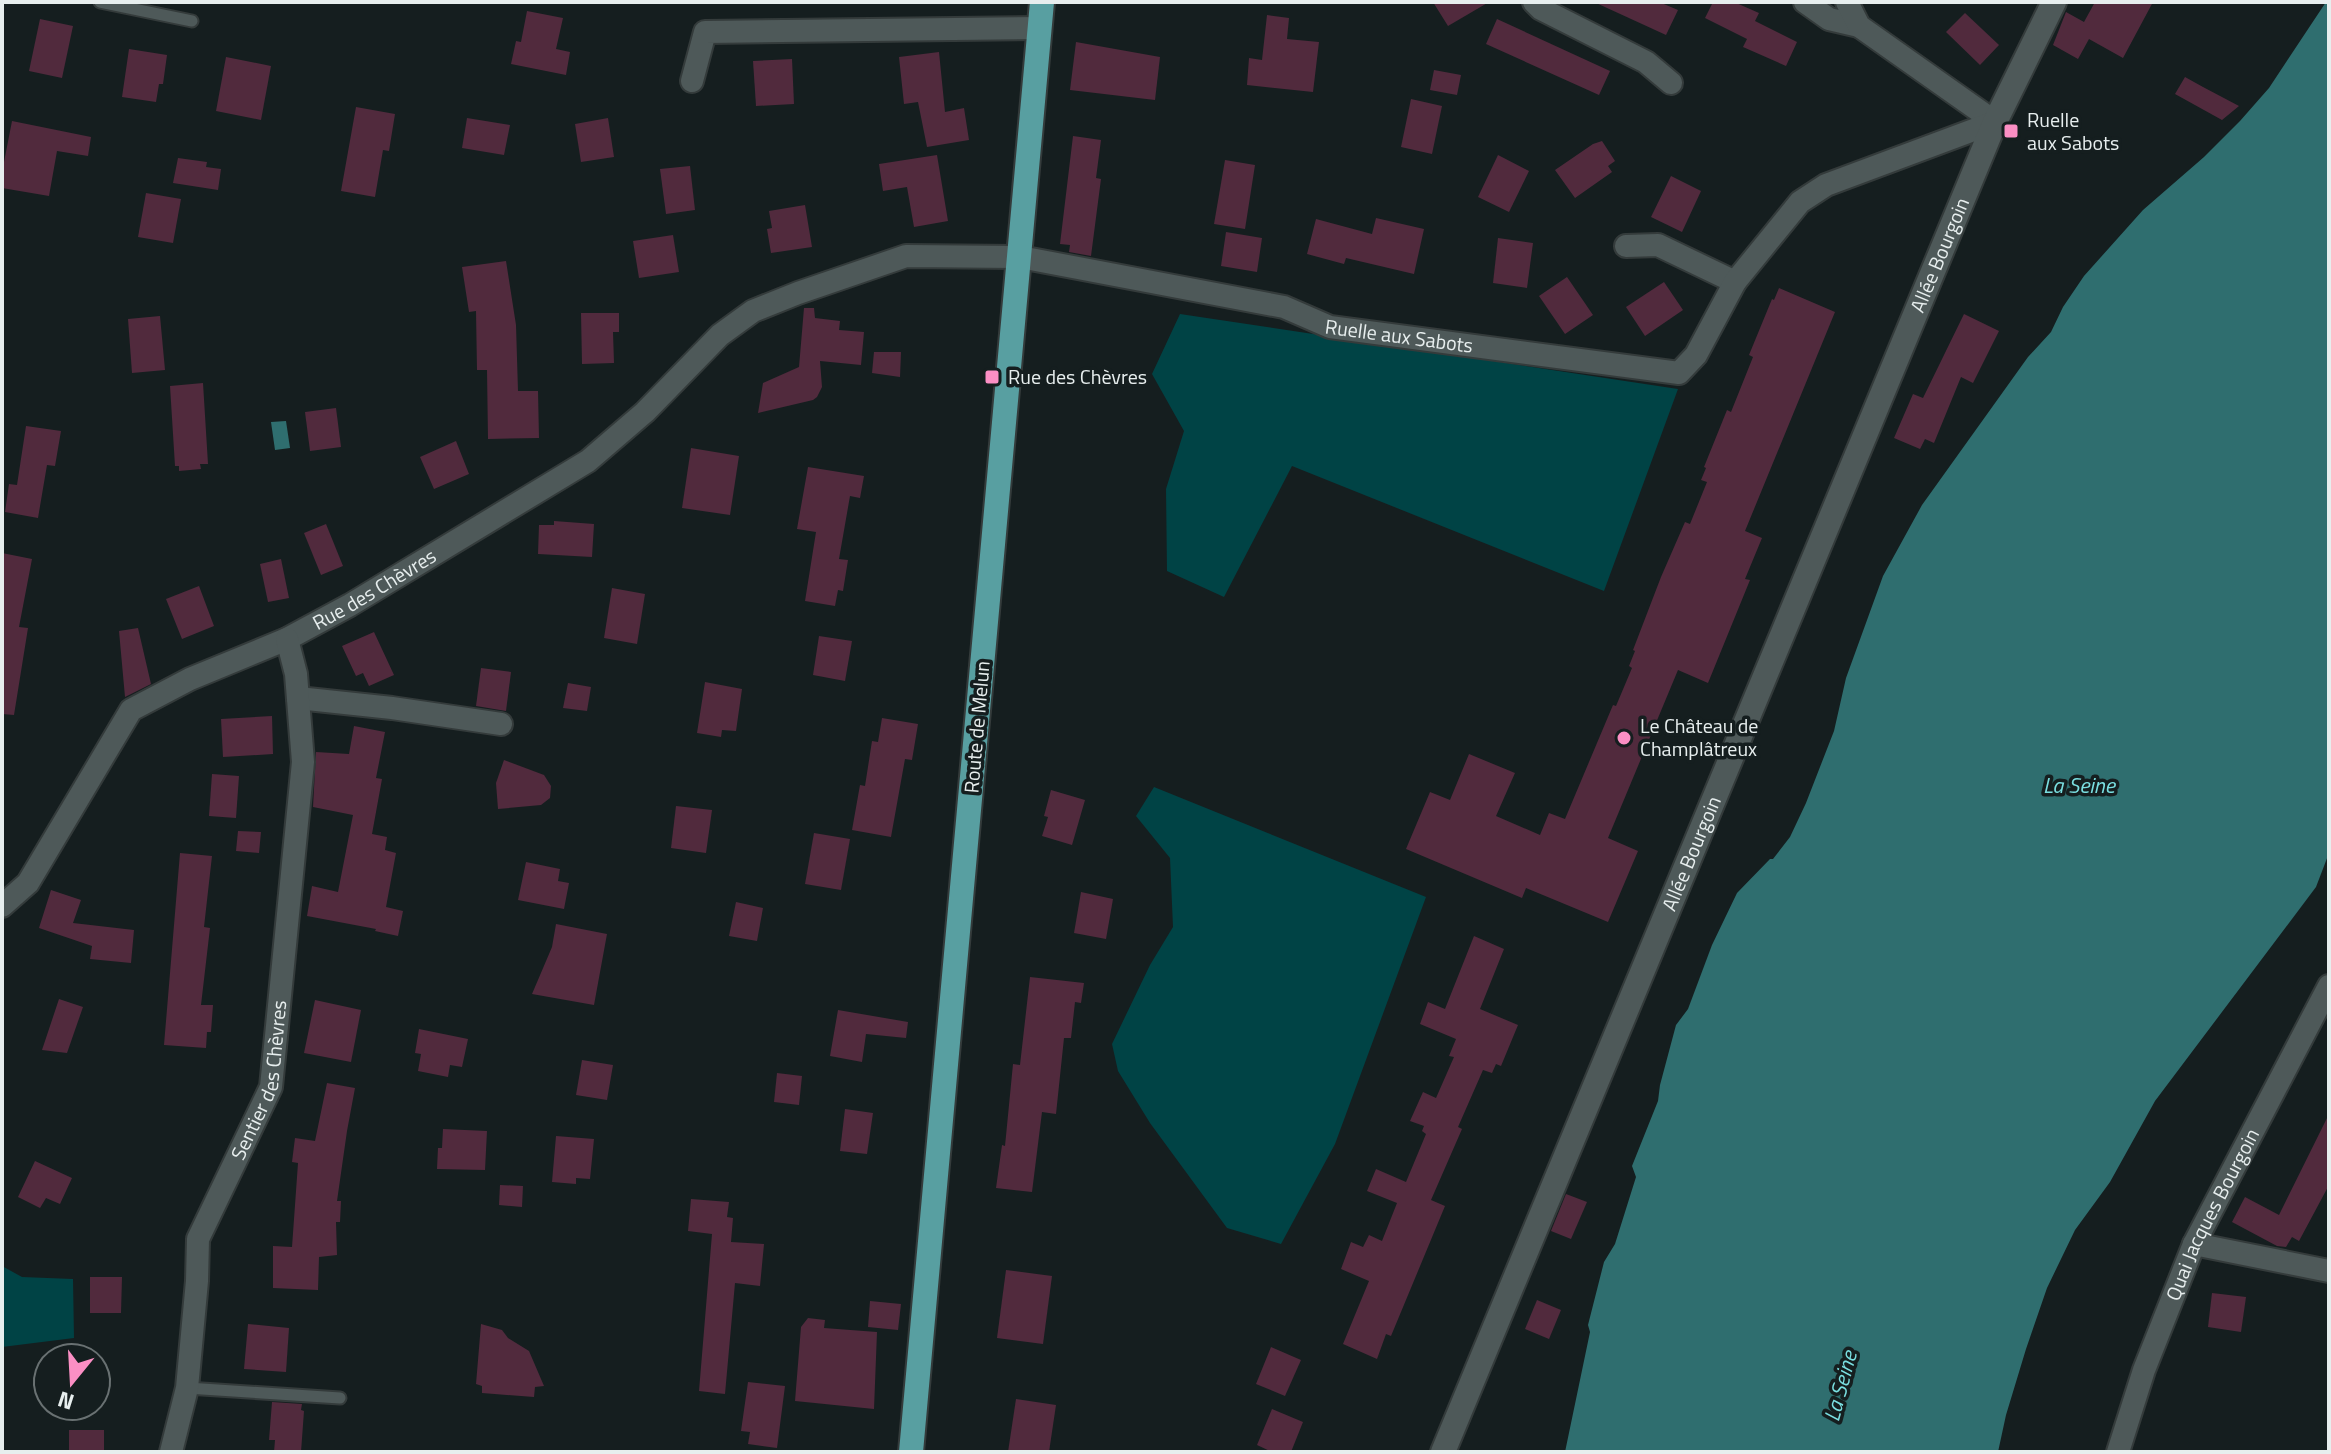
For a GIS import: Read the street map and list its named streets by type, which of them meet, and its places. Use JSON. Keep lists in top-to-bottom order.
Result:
{
  "streets": {
    "main road": ["Route de Melun"],
    "street": [
      "Allée Bourgoin",
      "Ruelle aux Sabots",
      "Rue des Chèvres",
      "Sentier des Chèvres",
      "Quai Jacques Bourgoin"
    ]
  },
  "crossings": [
    ["Allée Bourgoin", "Ruelle aux Sabots"],
    ["Ruelle aux Sabots", "Rue des Chèvres"],
    ["Ruelle aux Sabots", "Route de Melun"],
    ["Rue des Chèvres", "Route de Melun"],
    ["Rue des Chèvres", "Sentier des Chèvres"]
  ],
  "water": ["La Seine"],
  "places": {
    "transit": ["Ruelle aux Sabots", "Rue des Chèvres"],
    "other": ["Le Château de Champlâtreux"]
  },
  "north": "bottom"
}
